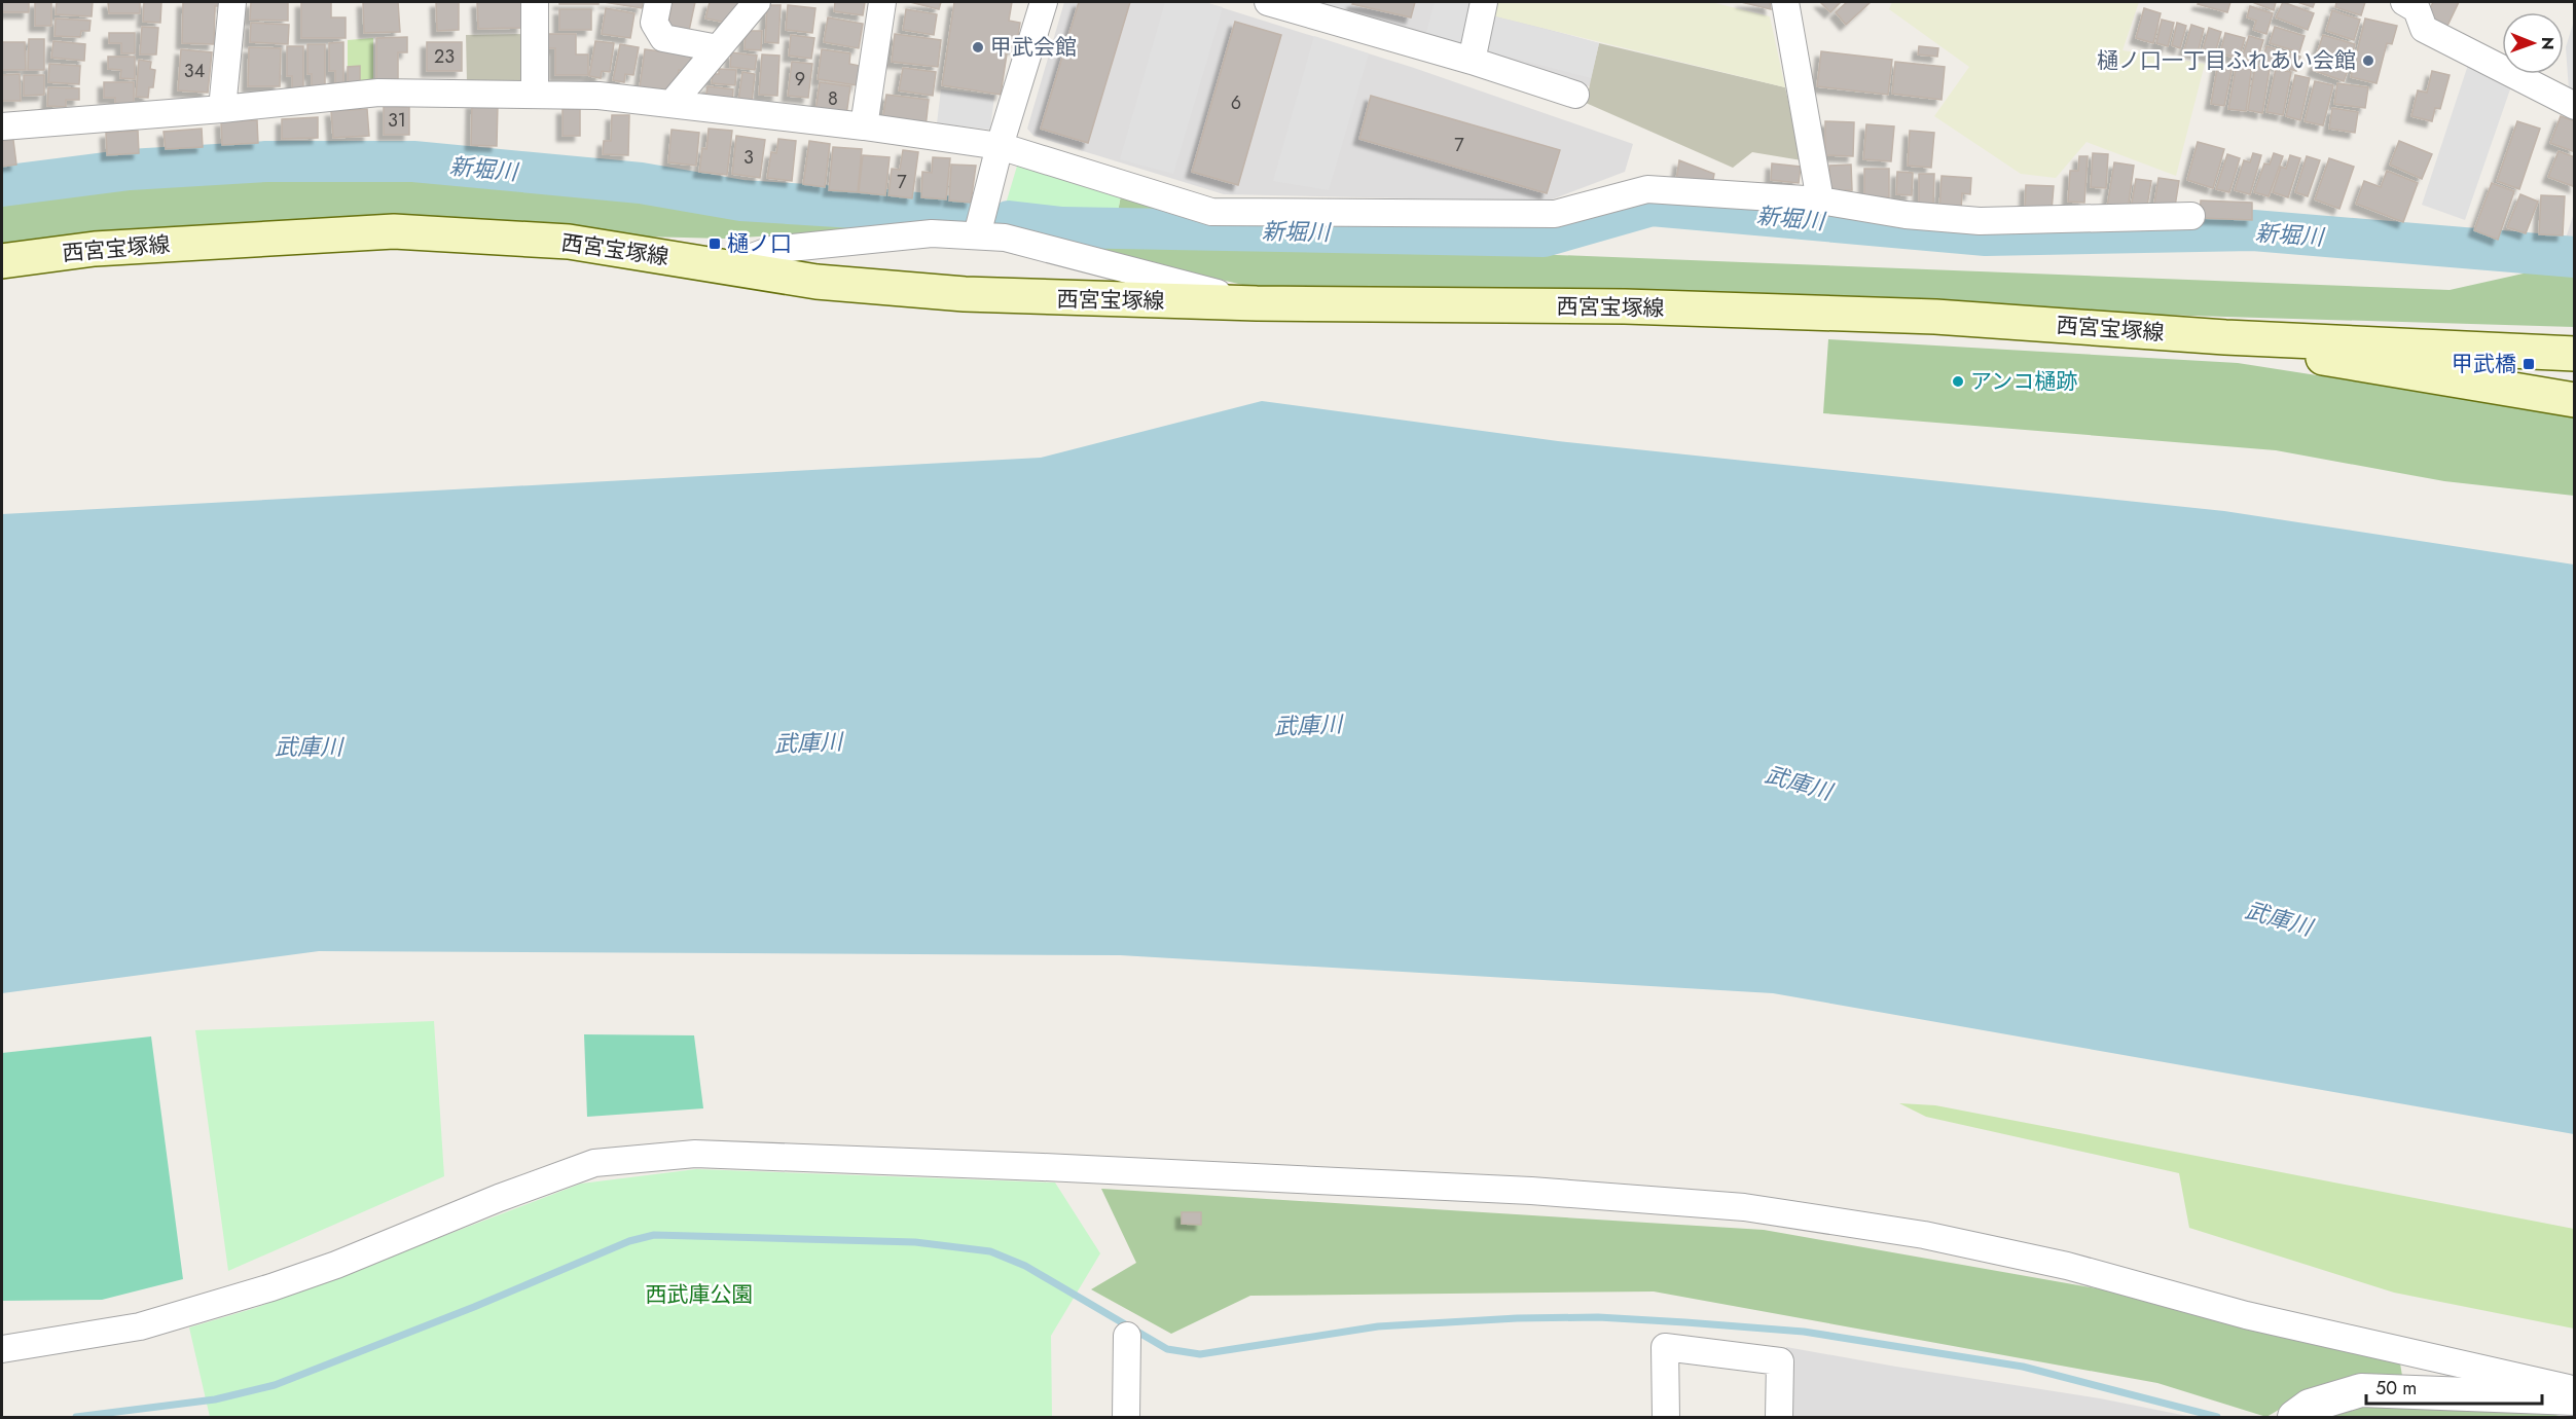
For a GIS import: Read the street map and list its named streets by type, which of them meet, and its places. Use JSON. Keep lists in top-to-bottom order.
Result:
{
  "streets": {
    "main road": ["西宮宝塚線"]
  },
  "water": ["新堀川", "武庫川"],
  "parks": ["西武庫公園"],
  "places": {
    "other": ["甲武会館", "樋ノ口一丁目ふれあい会館", "アンコ樋跡"],
    "transit": ["樋ノ口", "甲武橋"]
  },
  "house_numbers": [
    "23",
    "34",
    "9",
    "8",
    "6",
    "31",
    "7",
    "3",
    "7"
  ],
  "scale_bar": "50 m",
  "north": "right"
}
